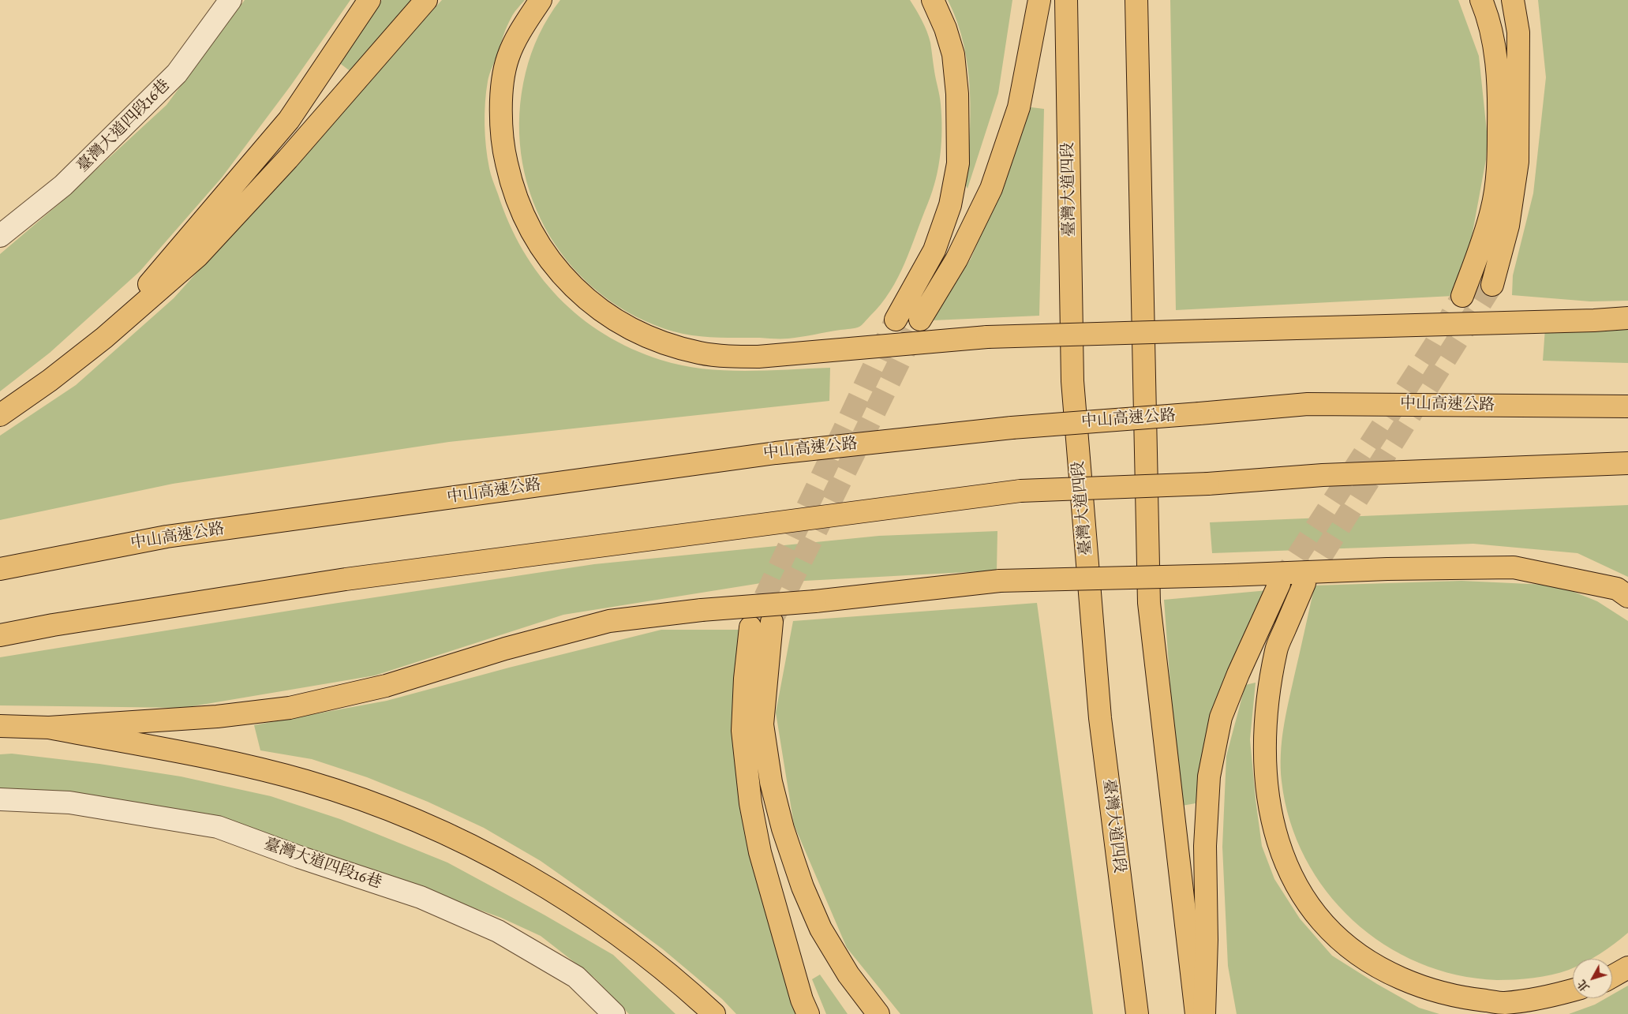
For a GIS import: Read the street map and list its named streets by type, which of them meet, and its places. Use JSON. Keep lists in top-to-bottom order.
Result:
{
  "streets": {
    "main road": ["臺灣大道四段", "中山高速公路"],
    "street": ["臺灣大道四段16巷"]
  },
  "north": "bottom left"
}
